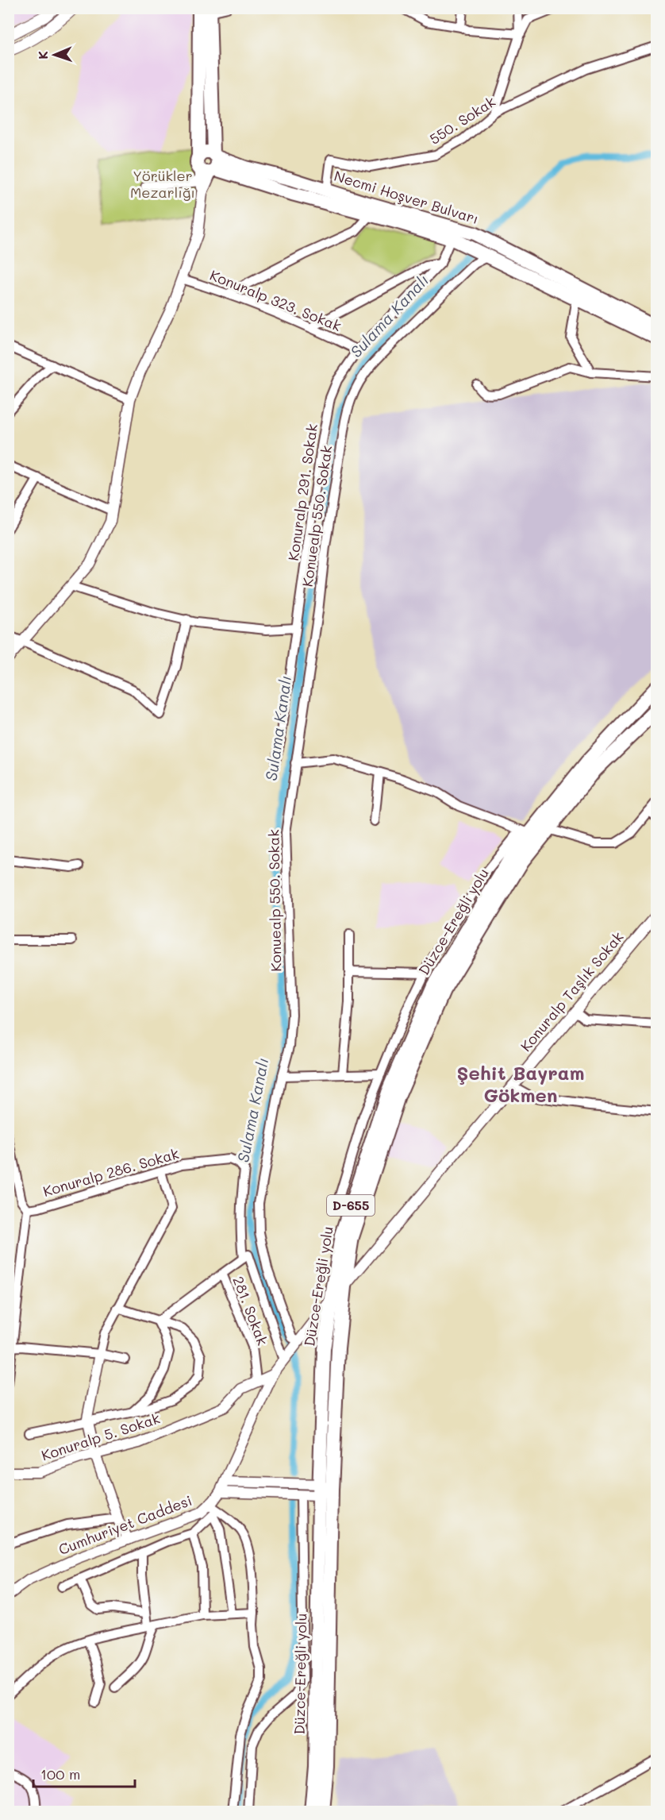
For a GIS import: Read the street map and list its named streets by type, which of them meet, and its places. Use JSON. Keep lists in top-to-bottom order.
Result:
{
  "streets": {
    "main road": ["Necmi Hoşver Bulvarı", "Düzce-Ereğli yolu", "D-655"],
    "street": [
      "550. Sokak",
      "Konuralp 323. Sokak",
      "Konuralp 291. Sokak",
      "Konuealp 550. Sokak",
      "Konuralp Taşlık Sokak",
      "Konuralp 286. Sokak",
      "281. Sokak",
      "Konuralp 5. Sokak",
      "Cumhuriyet Caddesi"
    ]
  },
  "crossings": [
    ["550. Sokak", "Necmi Hoşver Bulvarı"],
    ["Necmi Hoşver Bulvarı", "Konuralp 291. Sokak"],
    ["Necmi Hoşver Bulvarı", "Konuealp 550. Sokak"],
    ["Konuralp 323. Sokak", "Konuralp 291. Sokak"],
    ["Konuealp 550. Sokak", "Cumhuriyet Caddesi"],
    ["Düzce-Ereğli yolu", "Konuralp Taşlık Sokak"],
    ["Düzce-Ereğli yolu", "Cumhuriyet Caddesi"],
    ["281. Sokak", "Konuralp 5. Sokak"],
    ["Konuralp 5. Sokak", "Cumhuriyet Caddesi"]
  ],
  "districts": ["Şehit Bayram Gökmen"],
  "water": ["Sulama Kanalı"],
  "parks": ["Yörükler Mezarlığı"],
  "scale_bar": "100 m",
  "north": "left"
}
